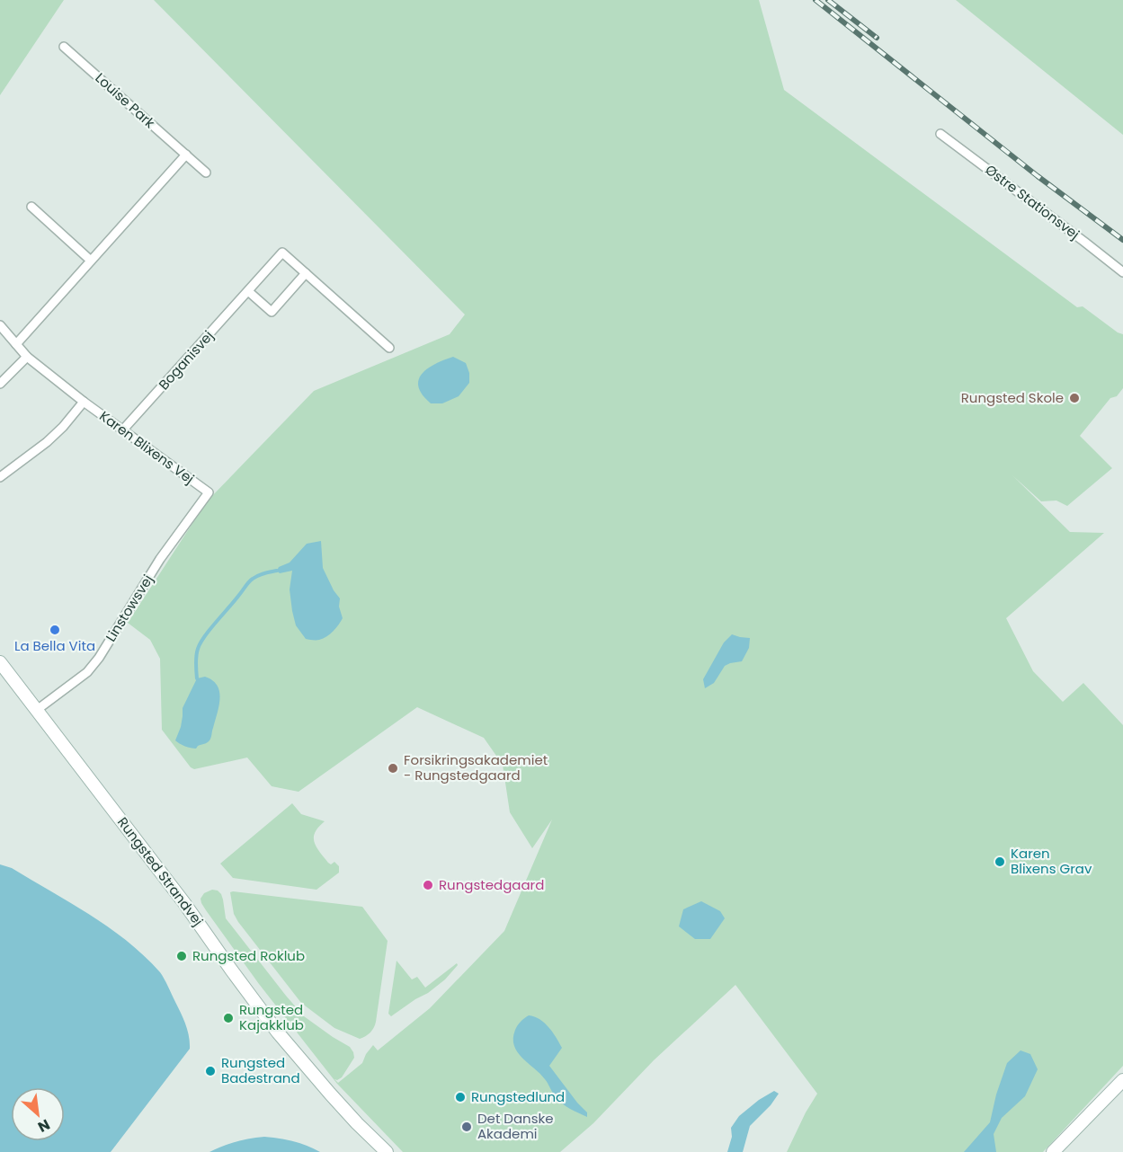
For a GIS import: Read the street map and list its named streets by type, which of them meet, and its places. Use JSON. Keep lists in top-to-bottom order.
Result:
{
  "streets": {
    "main road": ["Rungsted Strandvej"],
    "street": [
      "Louise Park",
      "Østre Stationsvej",
      "Boganisvej",
      "Karen Blixens Vej",
      "Linstowsvej"
    ]
  },
  "crossings": [
    ["Boganisvej", "Karen Blixens Vej"],
    ["Karen Blixens Vej", "Linstowsvej"],
    ["Linstowsvej", "Rungsted Strandvej"]
  ],
  "places": [
    "Rungsted Skole",
    "La Bella Vita",
    "Forsikringsakademiet - Rungstedgaard",
    "Karen Blixens Grav",
    "Rungstedgaard",
    "Rungsted Roklub",
    "Rungsted Kajakklub",
    "Rungsted Badestrand",
    "Rungstedlund",
    "Det Danske Akademi"
  ],
  "north": "bottom right"
}
